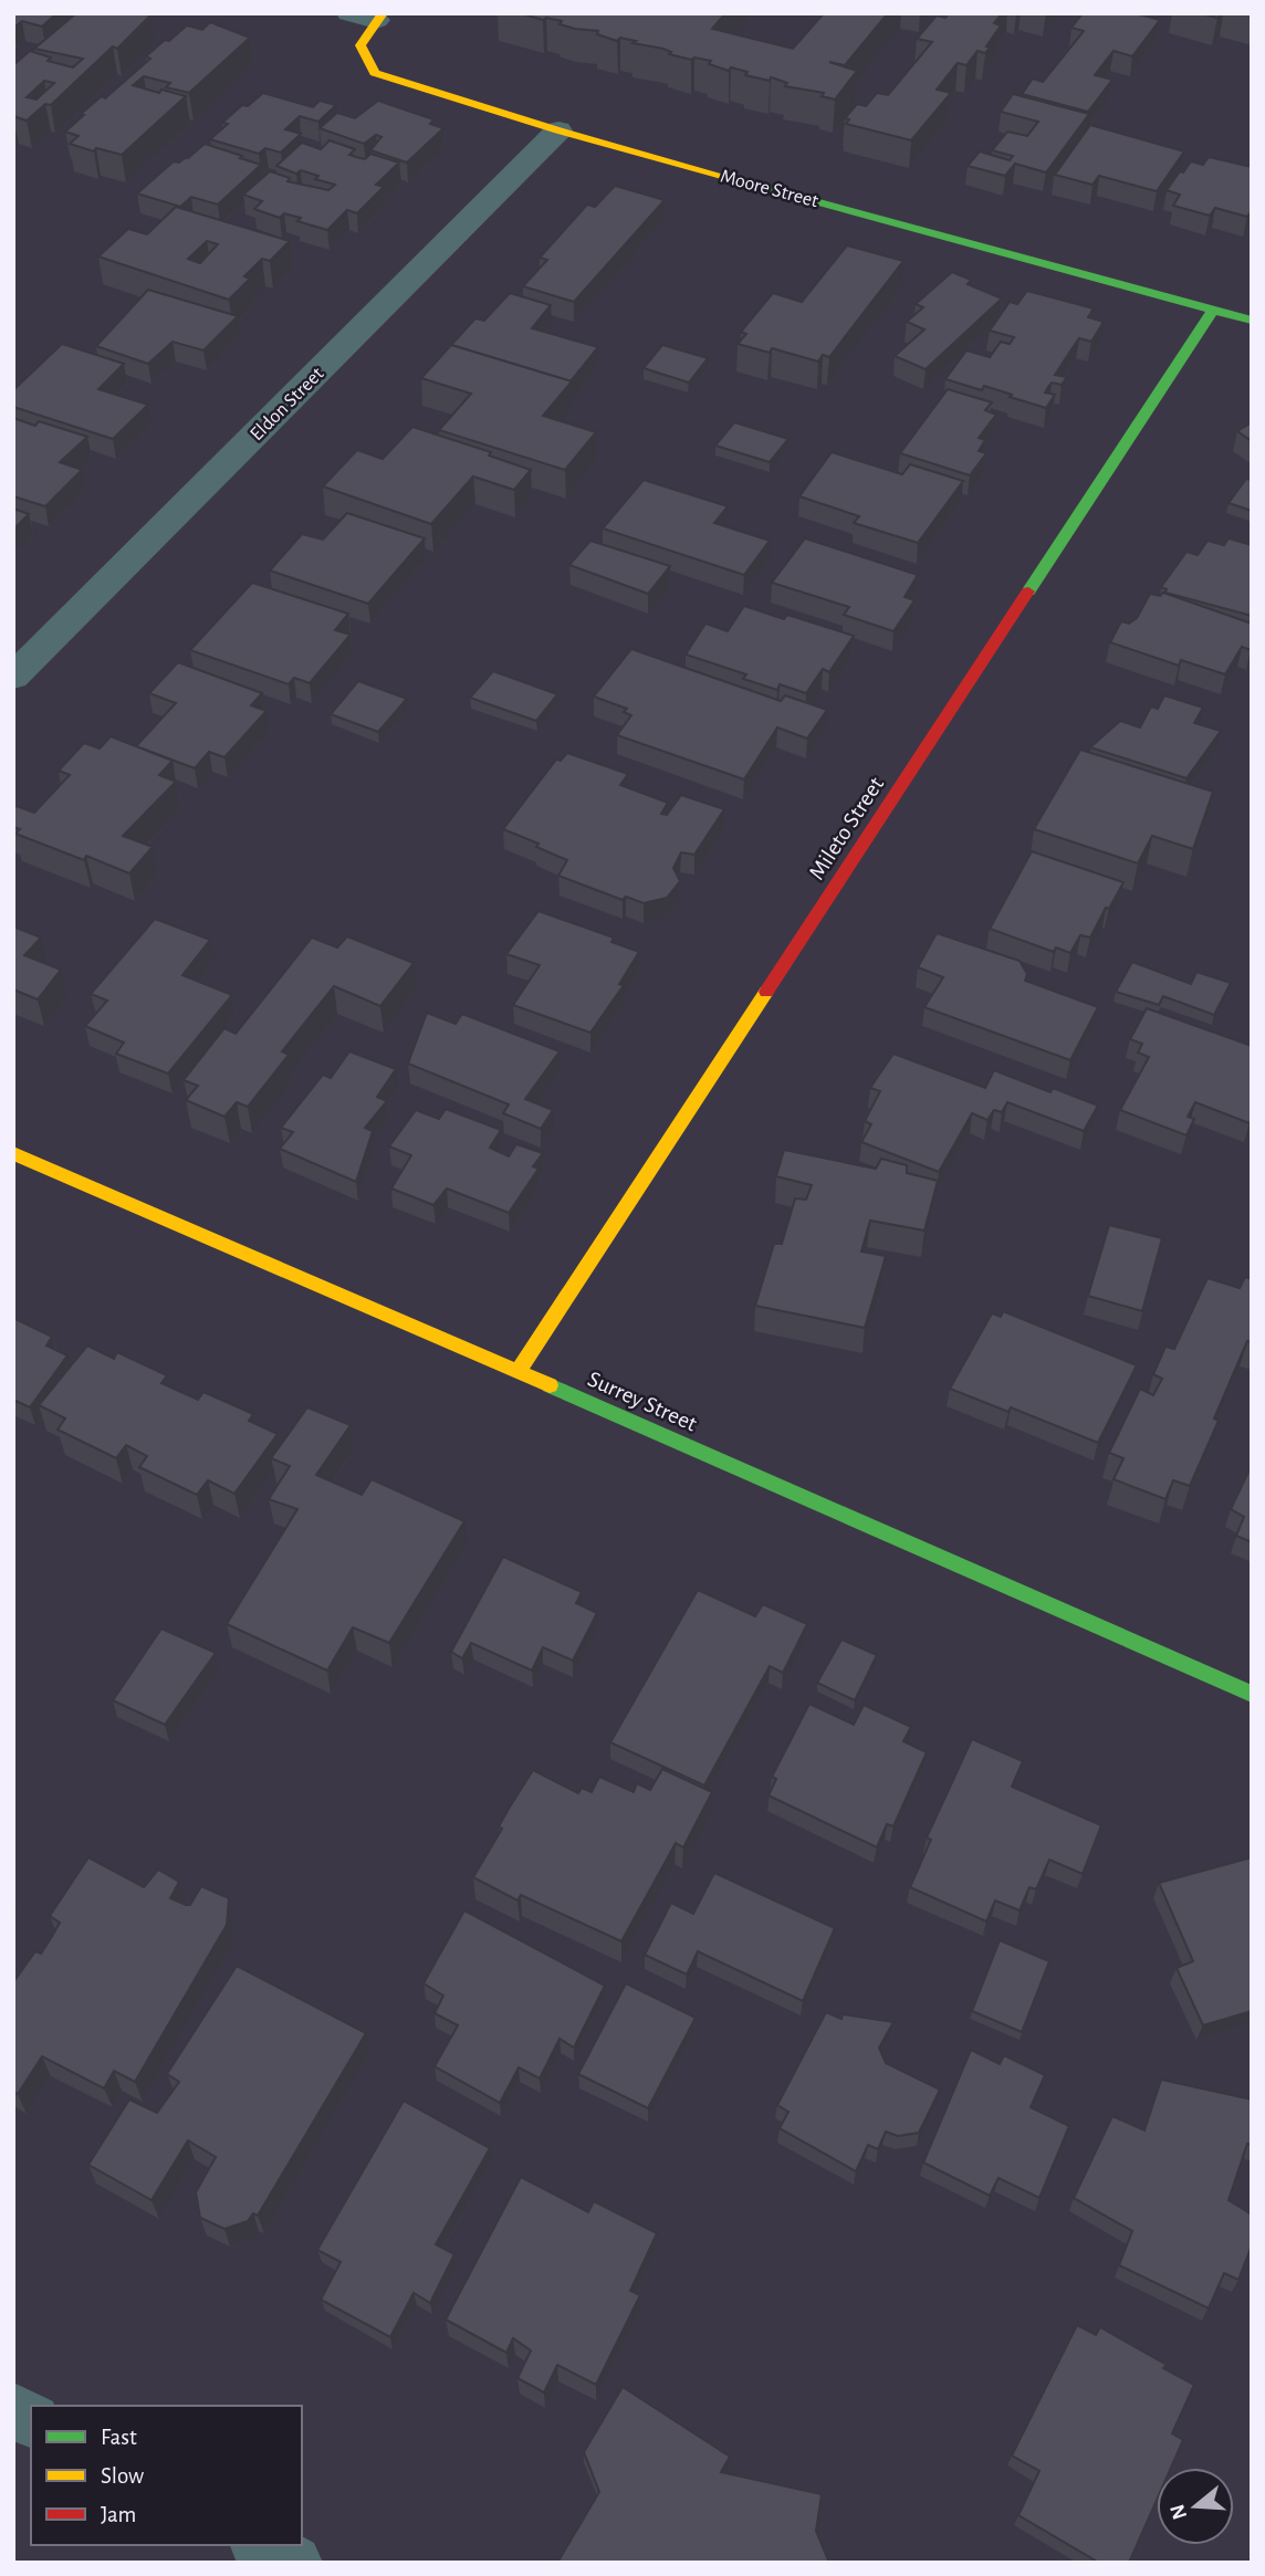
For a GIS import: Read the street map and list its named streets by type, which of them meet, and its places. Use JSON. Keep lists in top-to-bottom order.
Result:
{
  "streets": {
    "street": [
      "Moore Street",
      "Eldon Street",
      "Mileto Street",
      "Surrey Street"
    ]
  },
  "crossings": [
    ["Moore Street", "Eldon Street"],
    ["Moore Street", "Mileto Street"],
    ["Mileto Street", "Surrey Street"]
  ],
  "legend": ["Fast", "Slow", "Jam"],
  "north": "left"
}
